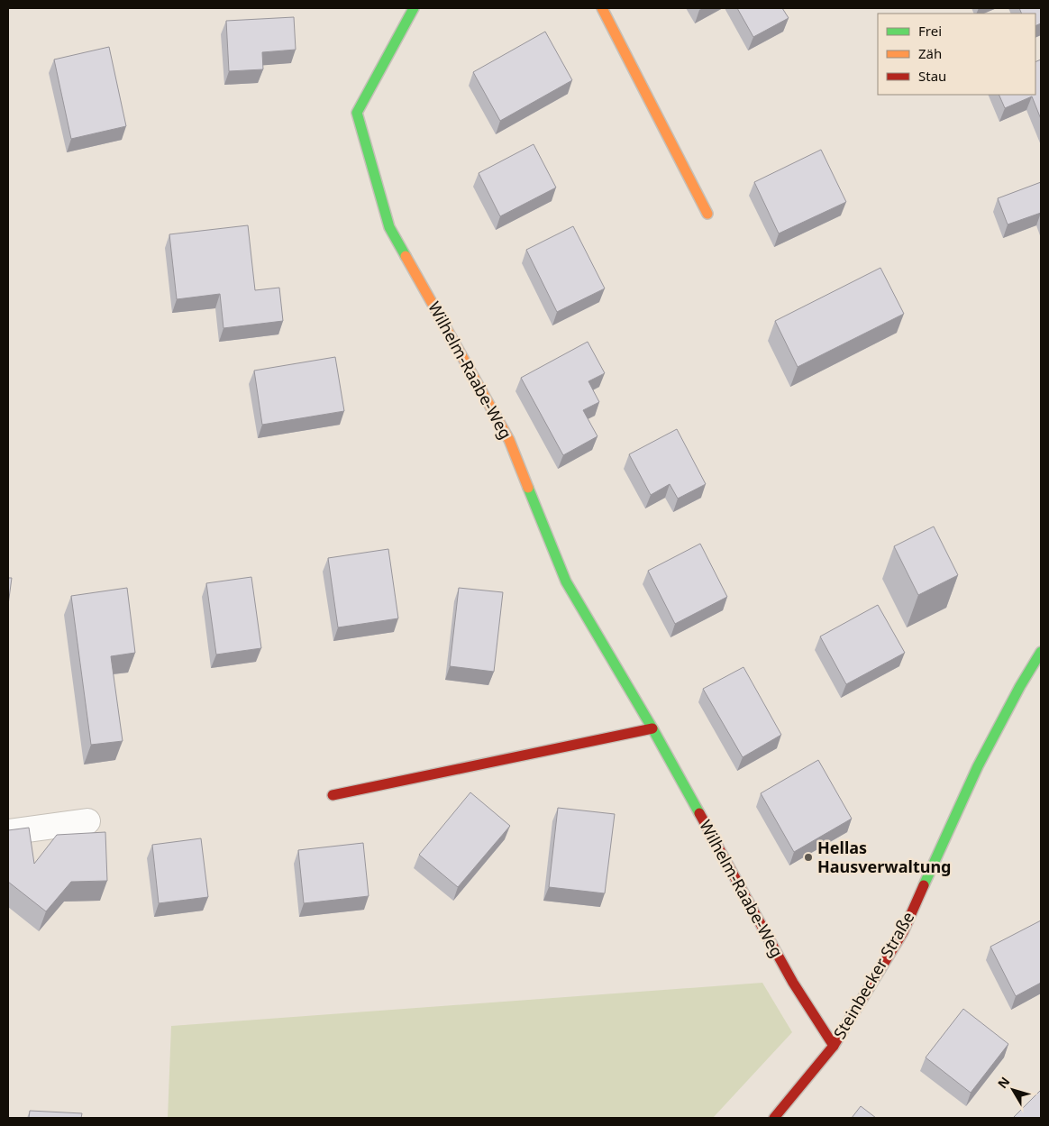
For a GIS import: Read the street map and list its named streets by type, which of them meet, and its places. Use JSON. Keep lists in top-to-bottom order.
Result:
{
  "streets": {
    "street": ["Wilhelm-Raabe-Weg", "Steinbecker Straße"]
  },
  "crossings": [
    ["Wilhelm-Raabe-Weg", "Steinbecker Straße"]
  ],
  "places": ["Hellas Hausverwaltung"],
  "legend": ["Frei", "Zäh", "Stau"],
  "north": "top left"
}
